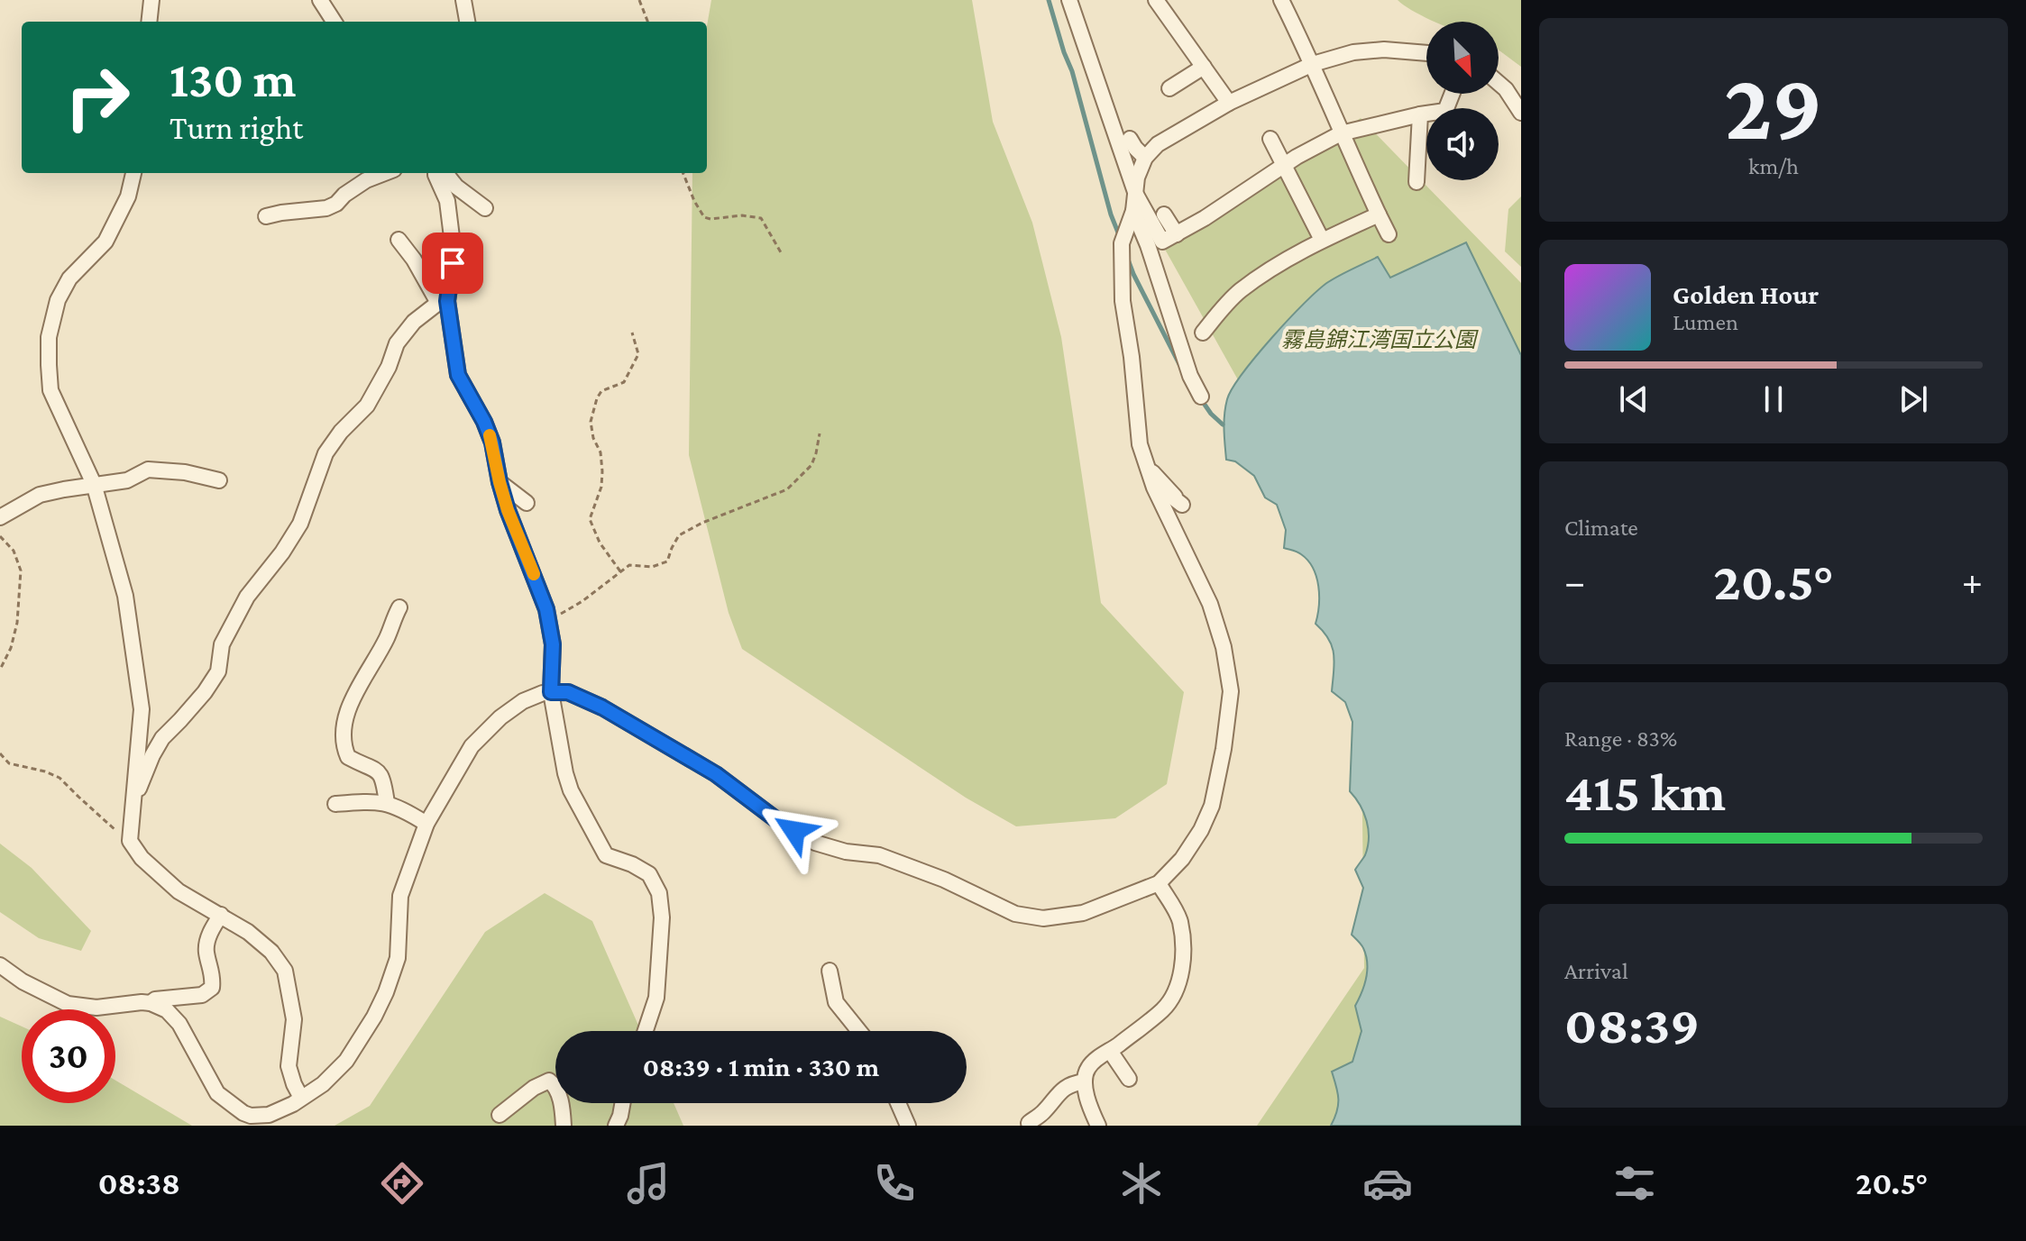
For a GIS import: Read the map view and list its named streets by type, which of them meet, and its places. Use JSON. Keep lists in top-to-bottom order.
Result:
{
  "parks": ["霧島錦江湾国立公園"],
  "north": "bottom right",
  "page": {
    "tile": [
      ["29", "km/h"],
      "Climate",
      ["Range · 83%", "415 km"],
      ["Arrival", "08:39"]
    ],
    "turn": ["130 m", "Turn right"],
    "song": ["Golden Hour", "Lumen"],
    "heat": ["−", "20.5°", "+"],
    "limit": "30",
    "trip": "08:39 · 1 min · 330 m",
    "tabs": ["08:38", "20.5°"]
  }
}
